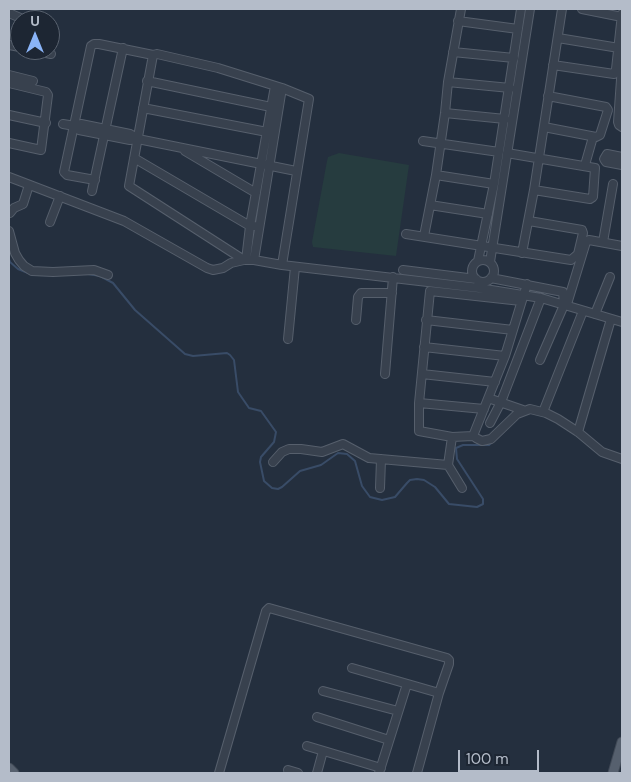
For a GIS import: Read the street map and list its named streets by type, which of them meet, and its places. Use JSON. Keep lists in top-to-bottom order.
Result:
{
  "scale_bar": "100 m",
  "north": "top"
}
